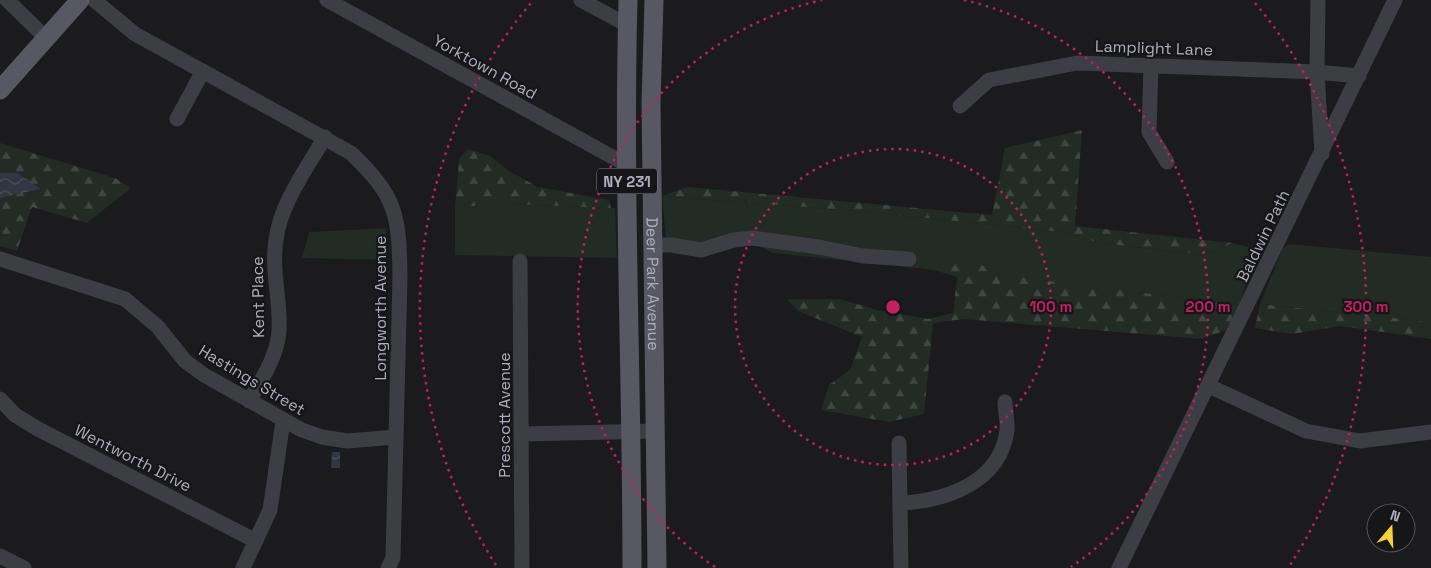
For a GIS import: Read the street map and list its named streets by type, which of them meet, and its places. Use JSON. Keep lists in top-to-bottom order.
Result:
{
  "streets": {
    "main road": ["NY 231", "Deer Park Avenue"],
    "street": [
      "Lamplight Lane",
      "Yorktown Road",
      "Baldwin Path",
      "Kent Place",
      "Longworth Avenue",
      "Hastings Street",
      "Prescott Avenue",
      "Wentworth Drive"
    ]
  },
  "crossings": [
    ["Lamplight Lane", "Baldwin Path"],
    ["Yorktown Road", "Deer Park Avenue"],
    ["Kent Place", "Longworth Avenue"],
    ["Kent Place", "Hastings Street"],
    ["Longworth Avenue", "Hastings Street"]
  ],
  "north": "top",
  "rings": ["100 m", "200 m", "300 m"]
}
